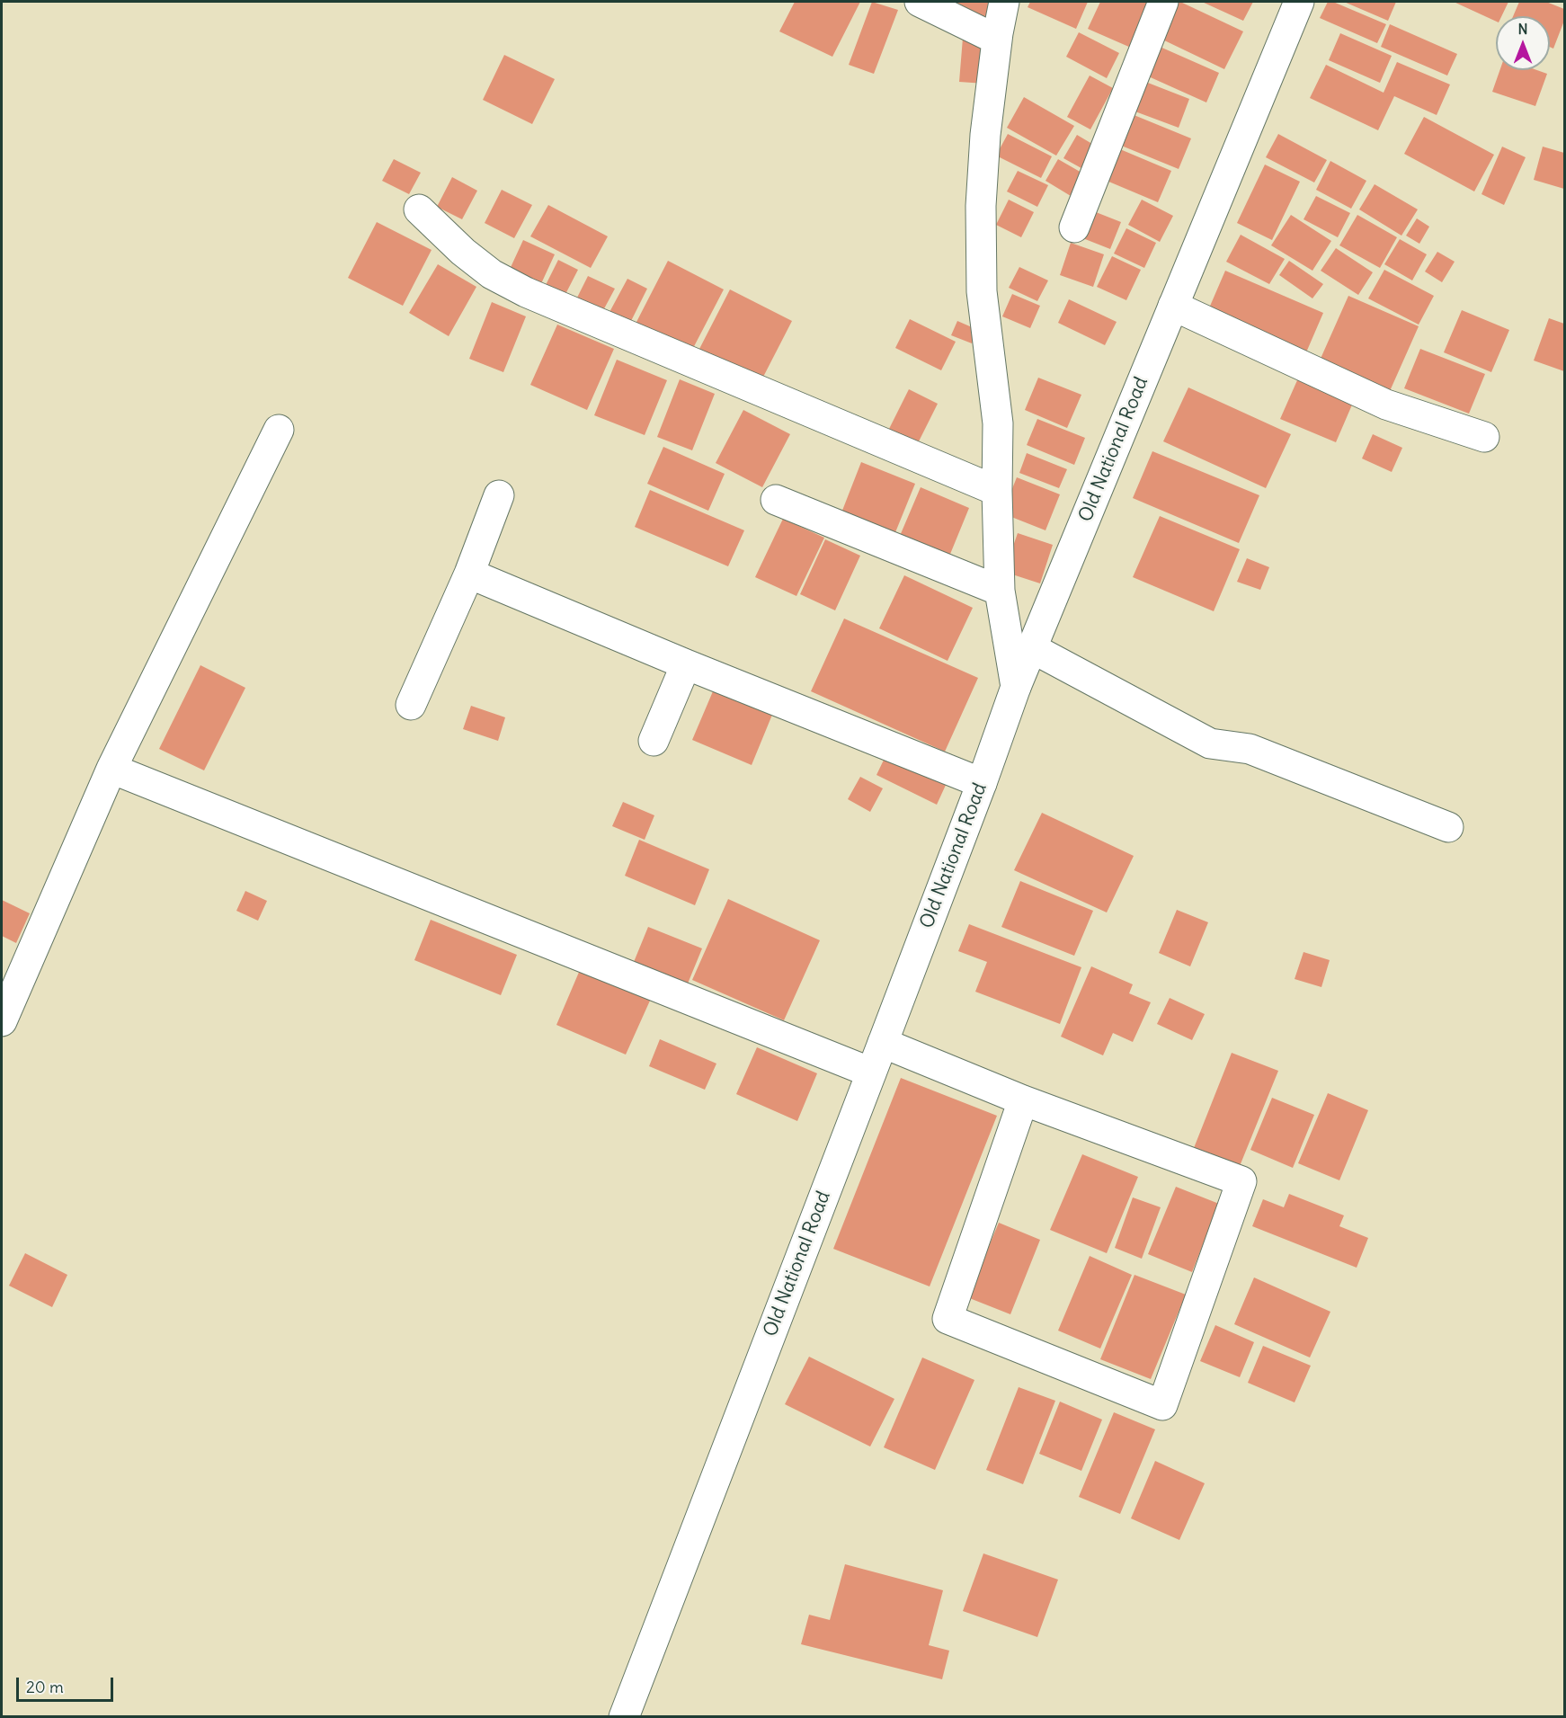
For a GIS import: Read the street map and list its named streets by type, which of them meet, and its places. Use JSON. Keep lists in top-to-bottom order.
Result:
{
  "streets": {
    "street": ["Old National Road"]
  },
  "scale_bar": "20 m",
  "north": "top"
}
